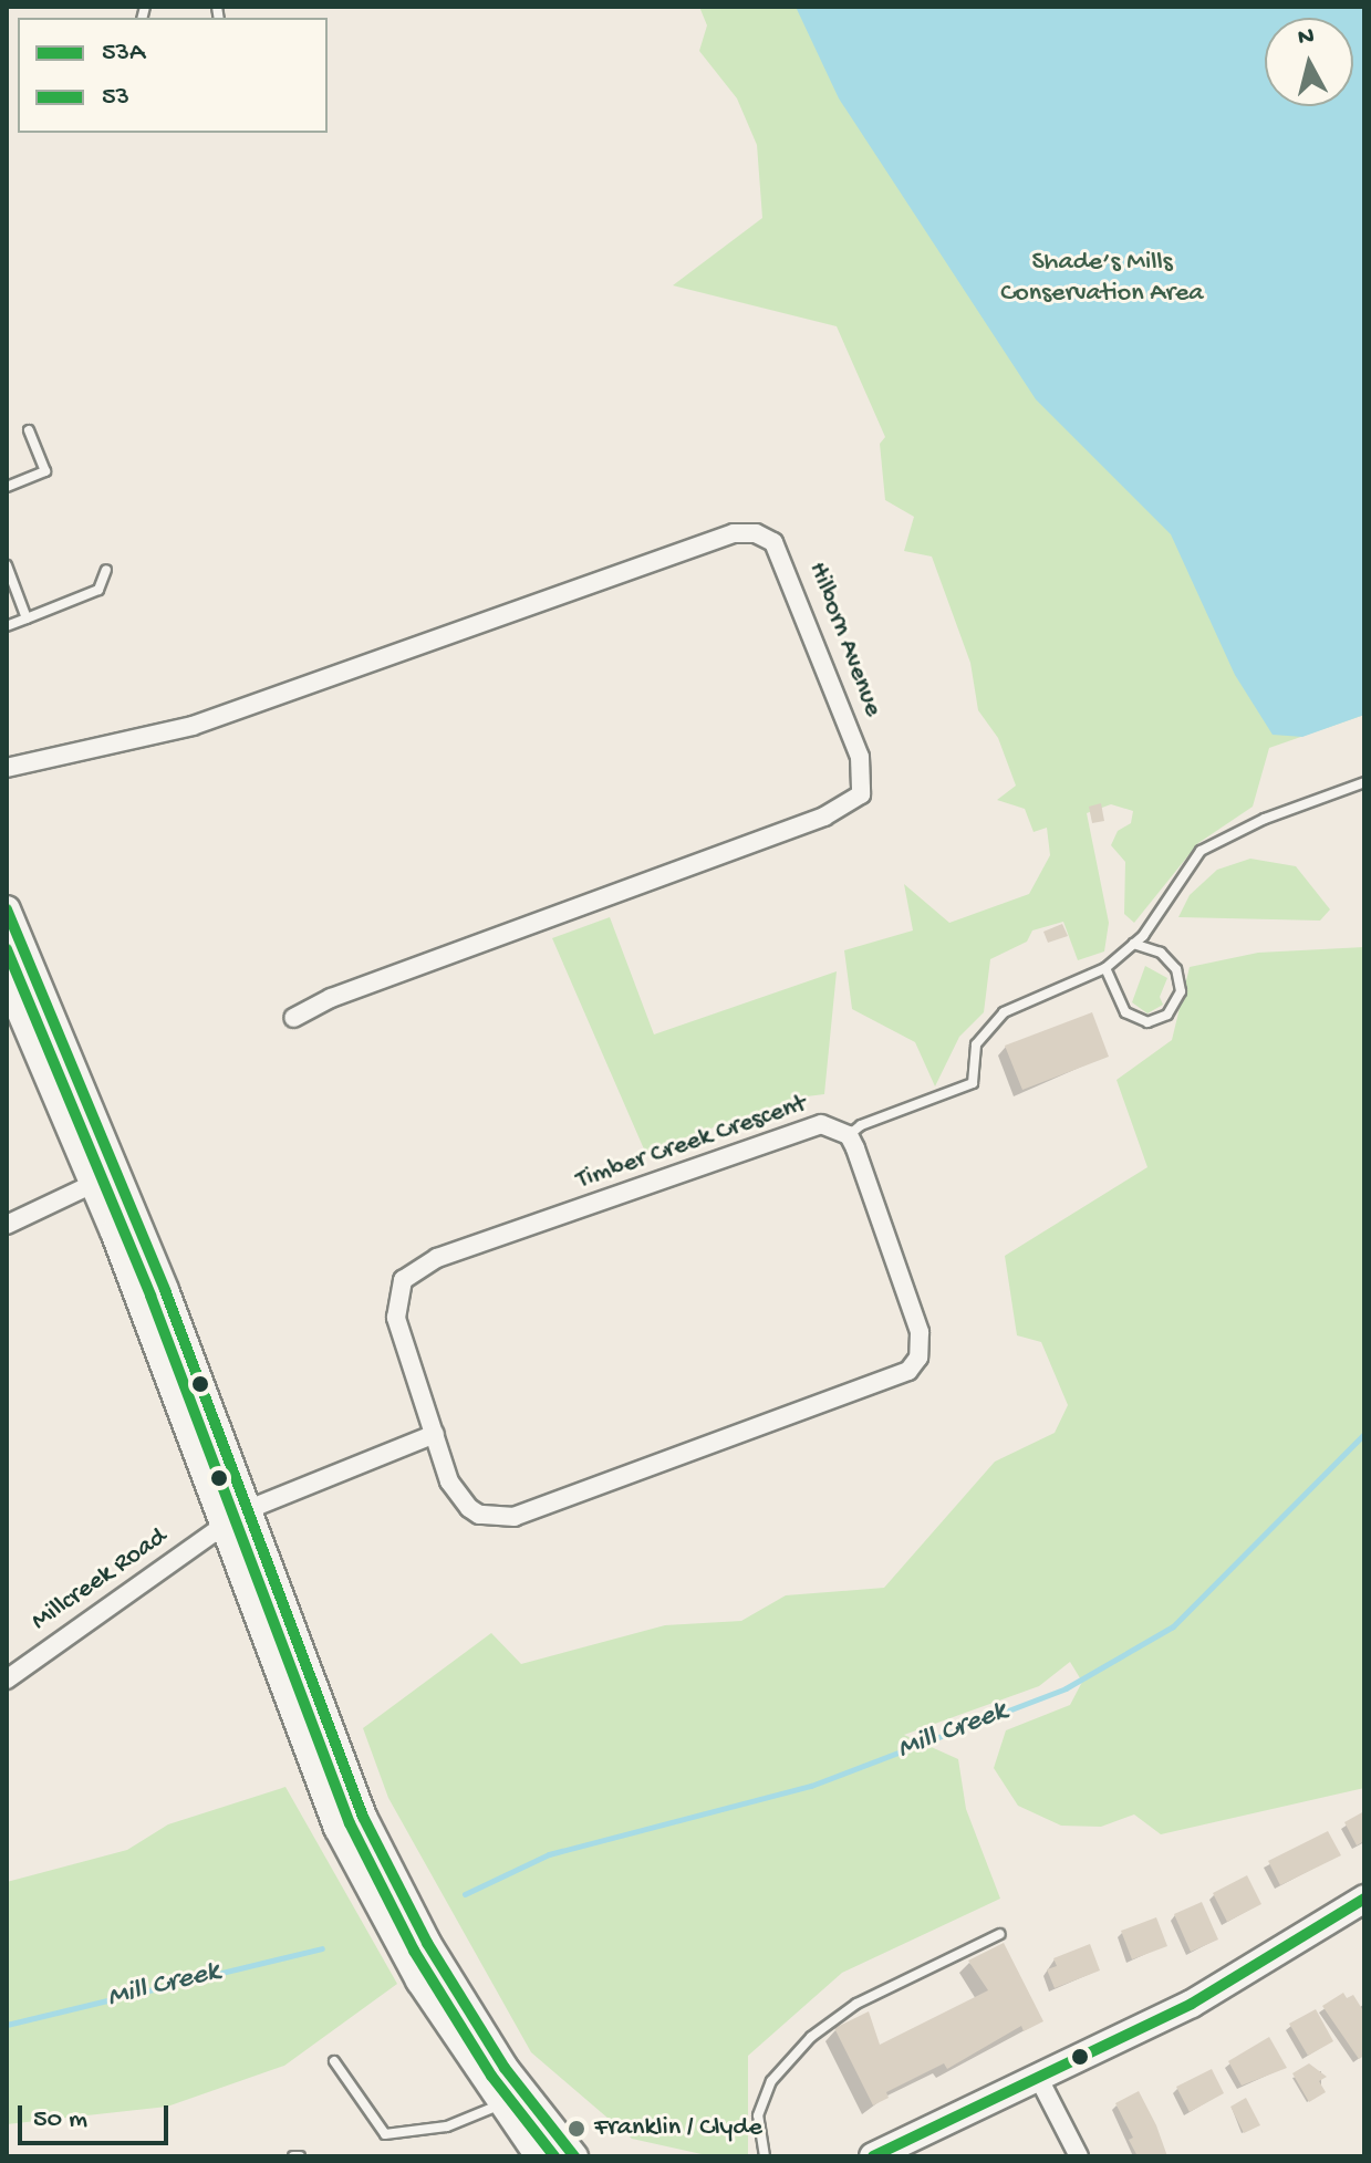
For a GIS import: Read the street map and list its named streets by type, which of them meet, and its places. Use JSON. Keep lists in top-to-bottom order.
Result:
{
  "streets": {
    "street": ["Hilborn Avenue", "Timber Creek Crescent", "Millcreek Road"]
  },
  "water": ["Mill Creek"],
  "parks": ["Shade’s Mills Conservation Area"],
  "places": ["Franklin / Clyde"],
  "lines": ["transit line 53A", "transit line 53"],
  "legend": ["53A", "53"],
  "scale_bar": "50 m",
  "north": "top"
}
